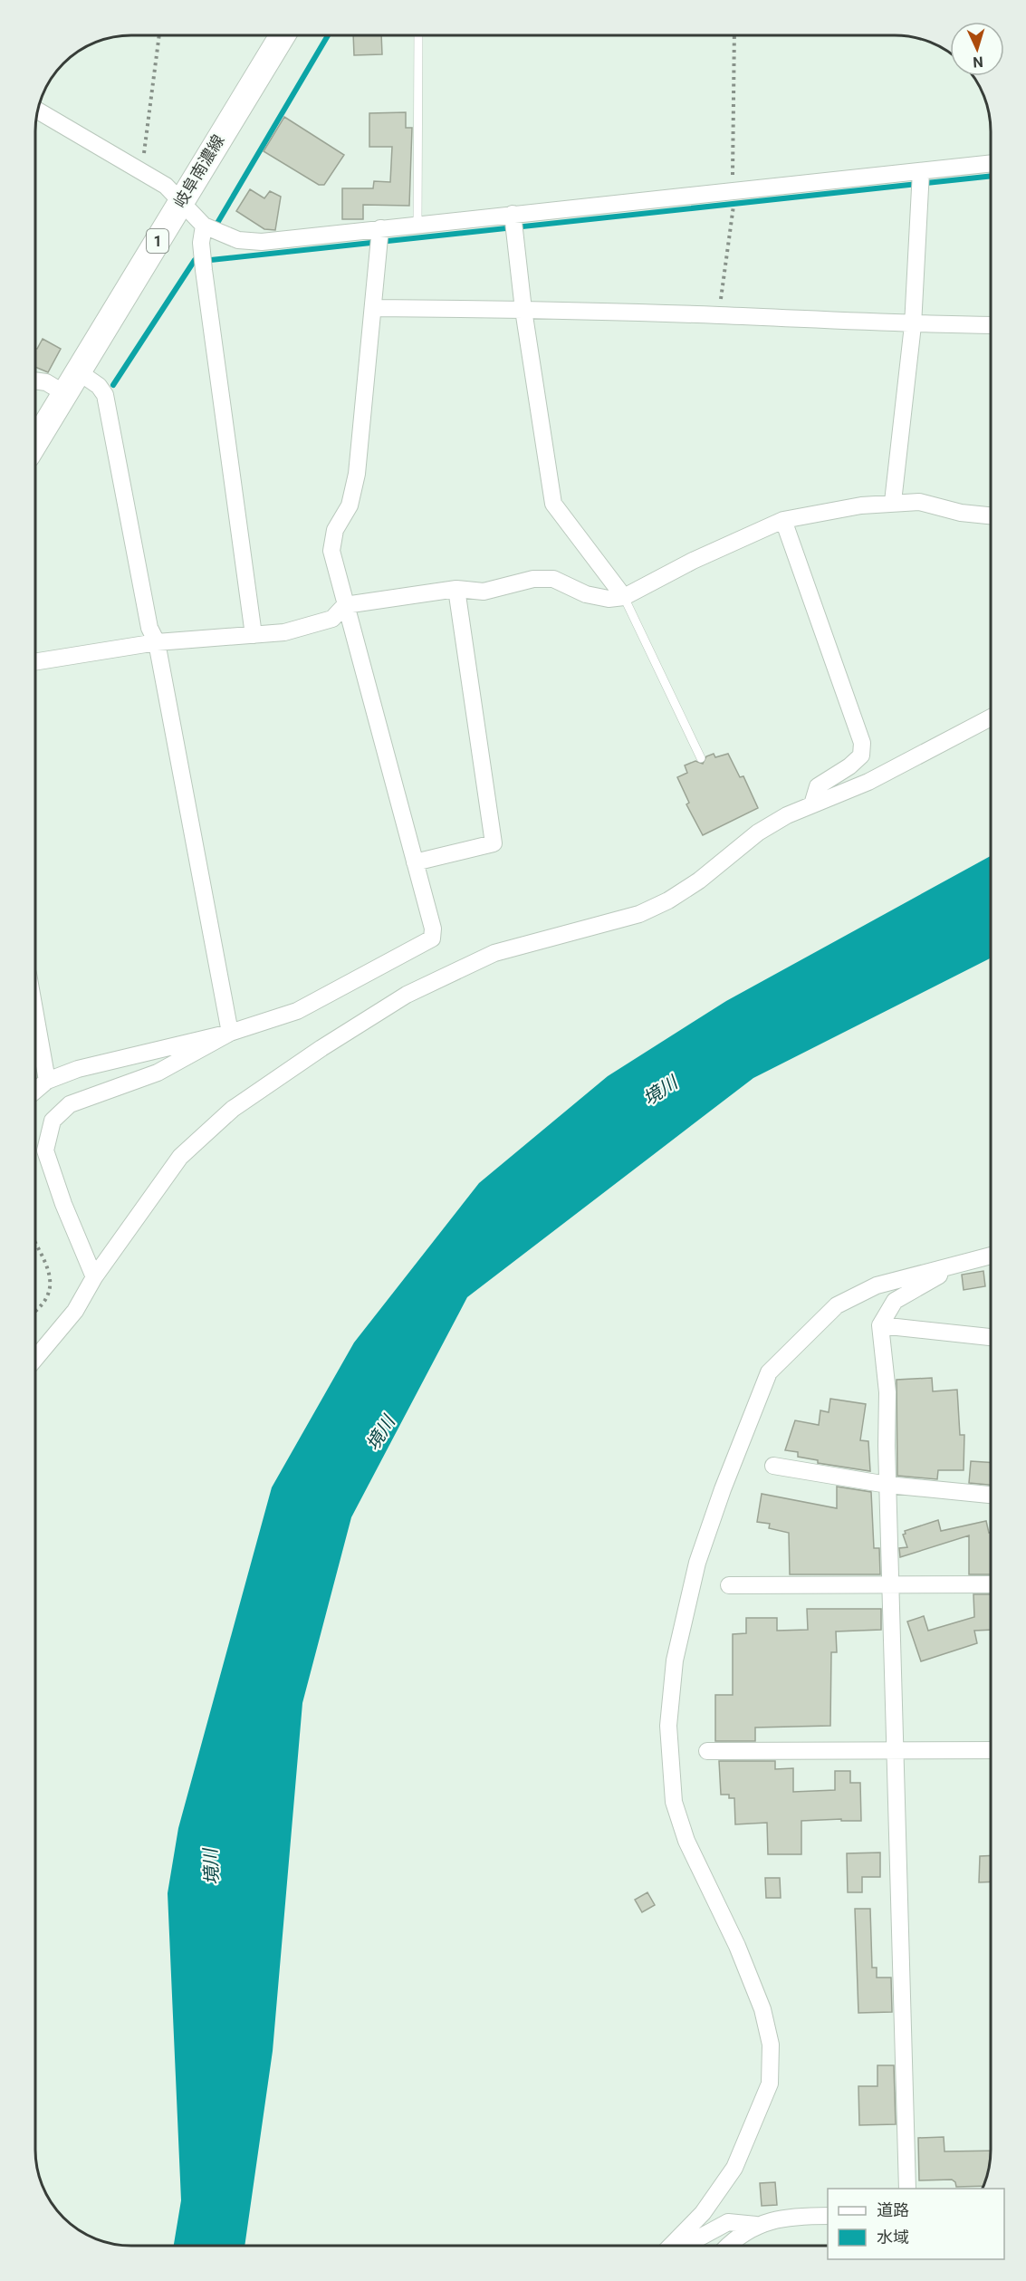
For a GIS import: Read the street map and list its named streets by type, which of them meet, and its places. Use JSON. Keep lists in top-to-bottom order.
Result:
{
  "streets": {
    "main road": ["岐阜南濃線", "1"]
  },
  "water": ["境川"],
  "legend": ["道路", "水域"],
  "north": "bottom"
}
